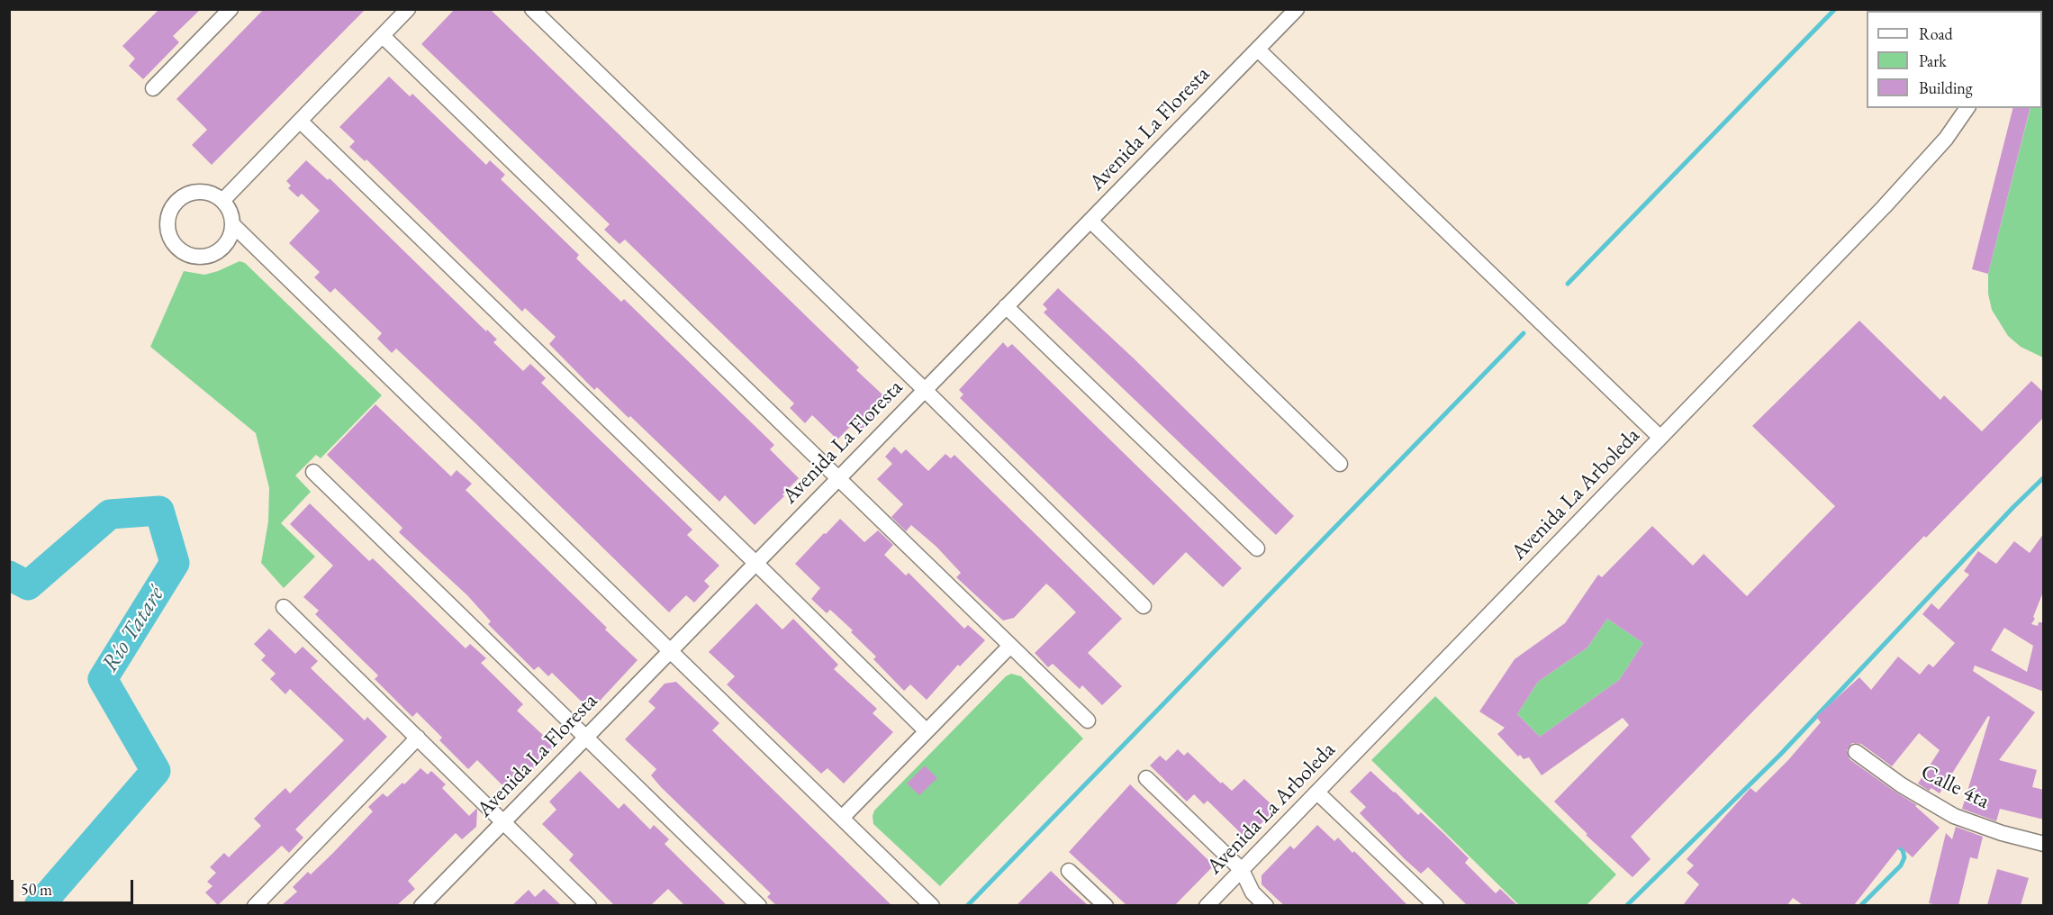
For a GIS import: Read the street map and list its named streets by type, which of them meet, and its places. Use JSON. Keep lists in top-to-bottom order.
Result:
{
  "streets": {
    "street": ["Avenida La Floresta", "Avenida La Arboleda", "Calle 4ta"]
  },
  "water": ["Río Tataré"],
  "legend": ["Road", "Park", "Building"],
  "scale_bar": "50 m"
}
